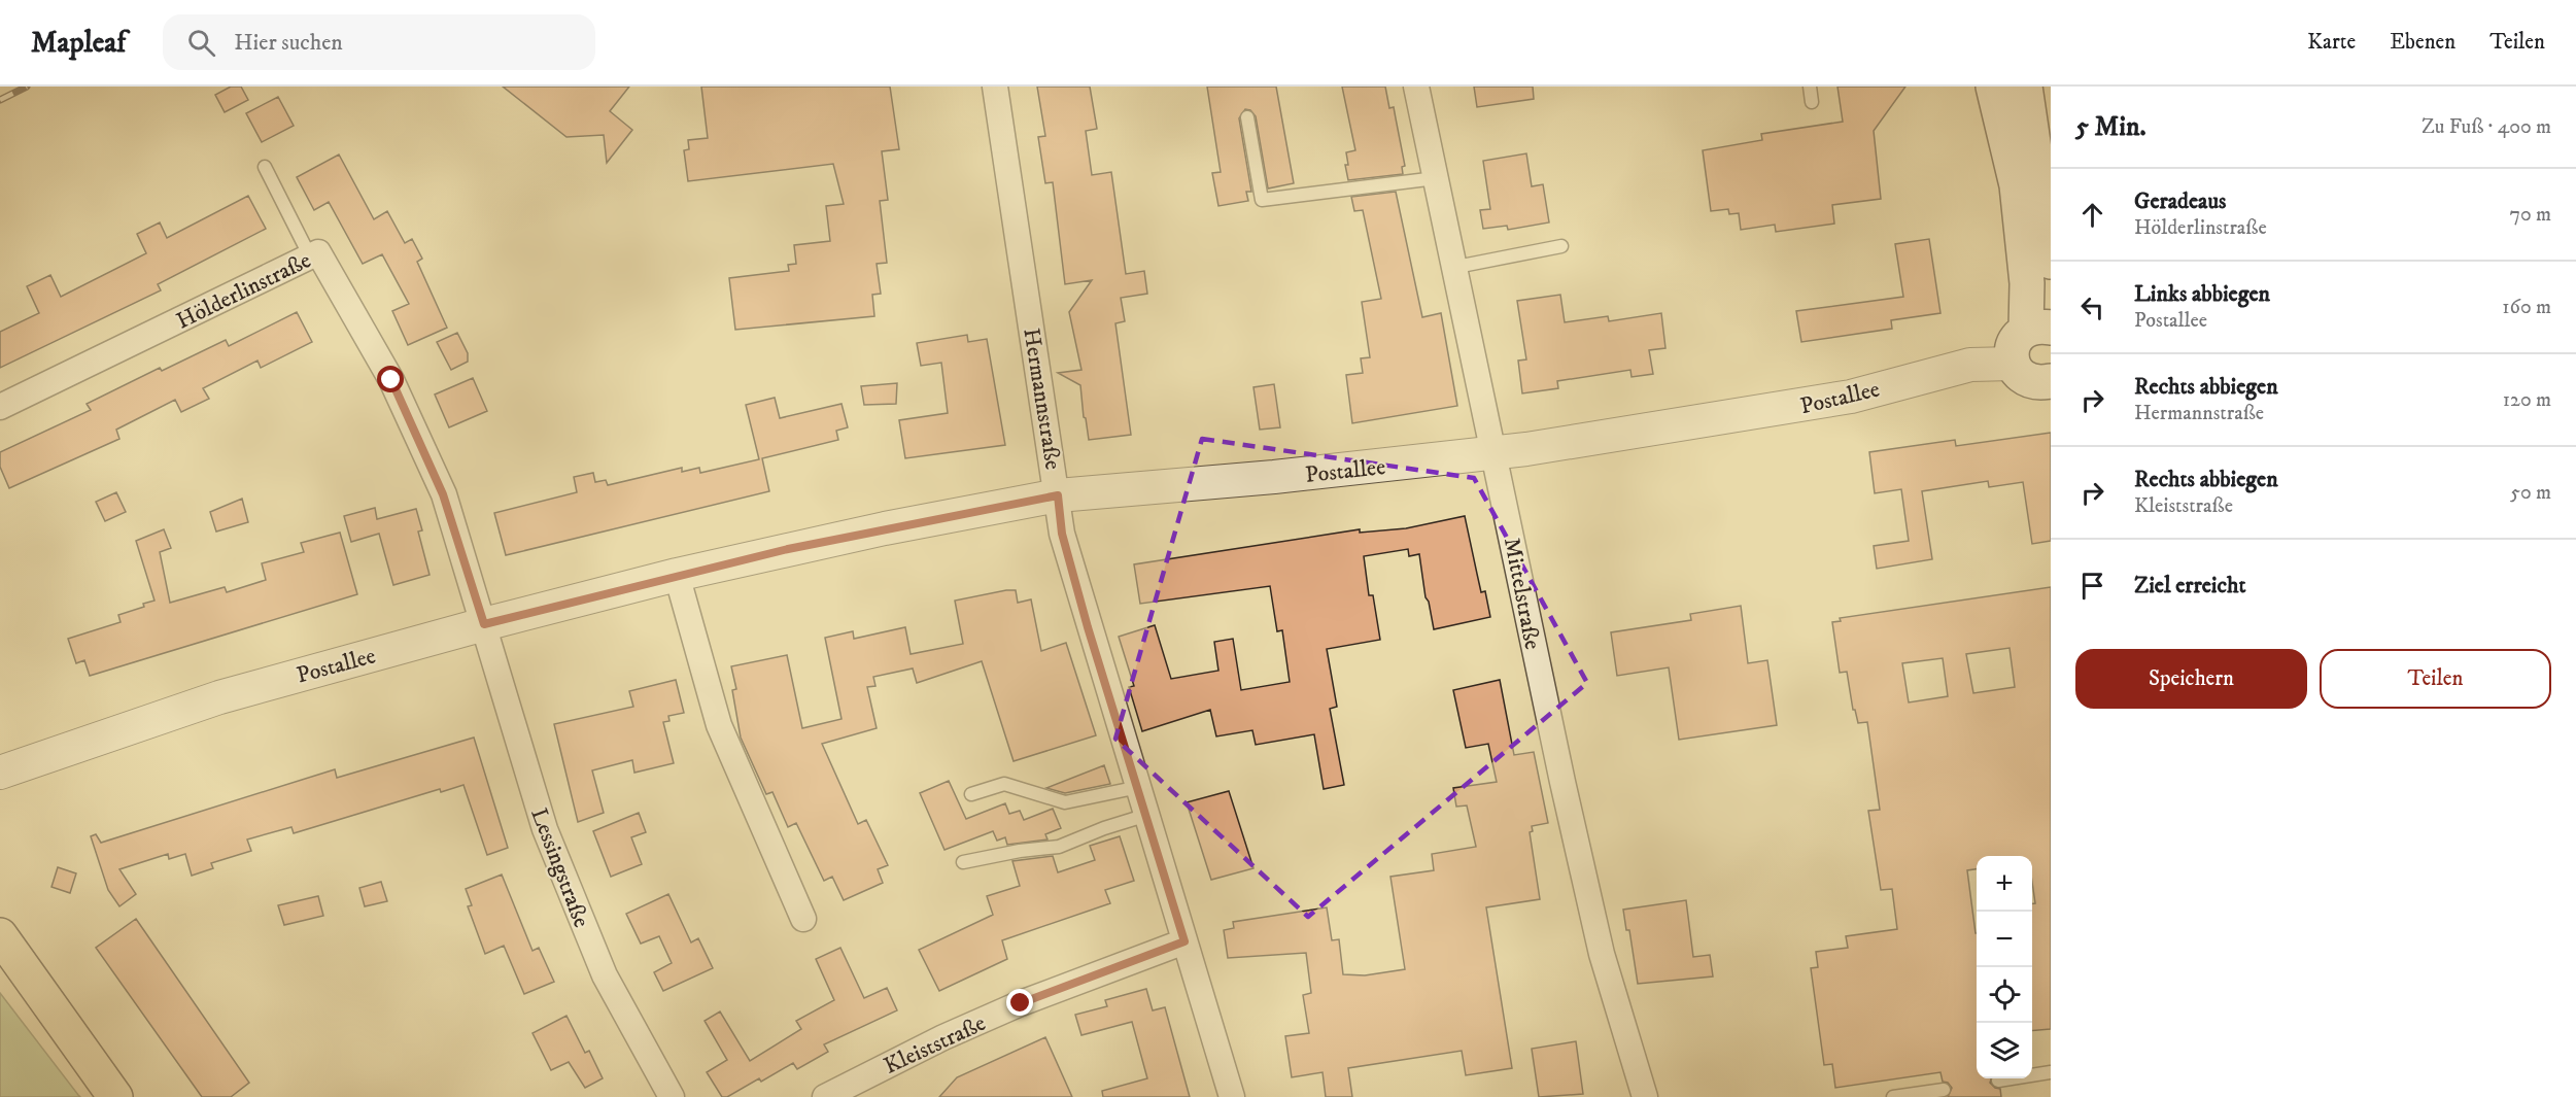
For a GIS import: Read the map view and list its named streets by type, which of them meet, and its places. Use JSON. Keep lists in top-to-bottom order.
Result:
{
  "streets": {
    "street": [
      "Hölderlinstraße",
      "Postallee",
      "Hermannstraße",
      "Mittelstraße",
      "Lessingstraße",
      "Kleiststraße"
    ]
  },
  "crossings": [
    ["Hölderlinstraße", "Postallee"],
    ["Hölderlinstraße", "Lessingstraße"],
    ["Postallee", "Hermannstraße"],
    ["Postallee", "Mittelstraße"],
    ["Postallee", "Lessingstraße"],
    ["Hermannstraße", "Kleiststraße"]
  ],
  "page": {
    "header": "Mapleaf",
    "search": "Hier suchen",
    "nav": ["Karte", "Ebenen", "Teilen"],
    "heading": ["5 Min.", "Zu Fuß · 400 m"],
    "list": [
      ["Geradeaus", "Hölderlinstraße", "70 m"],
      ["Links abbiegen", "Postallee", "160 m"],
      ["Rechts abbiegen", "Hermannstraße", "120 m"],
      ["Rechts abbiegen", "Kleiststraße", "50 m"],
      "Ziel erreicht"
    ],
    "buttons": ["Speichern", "Teilen"],
    "map_buttons": ["+", "−"]
  }
}
